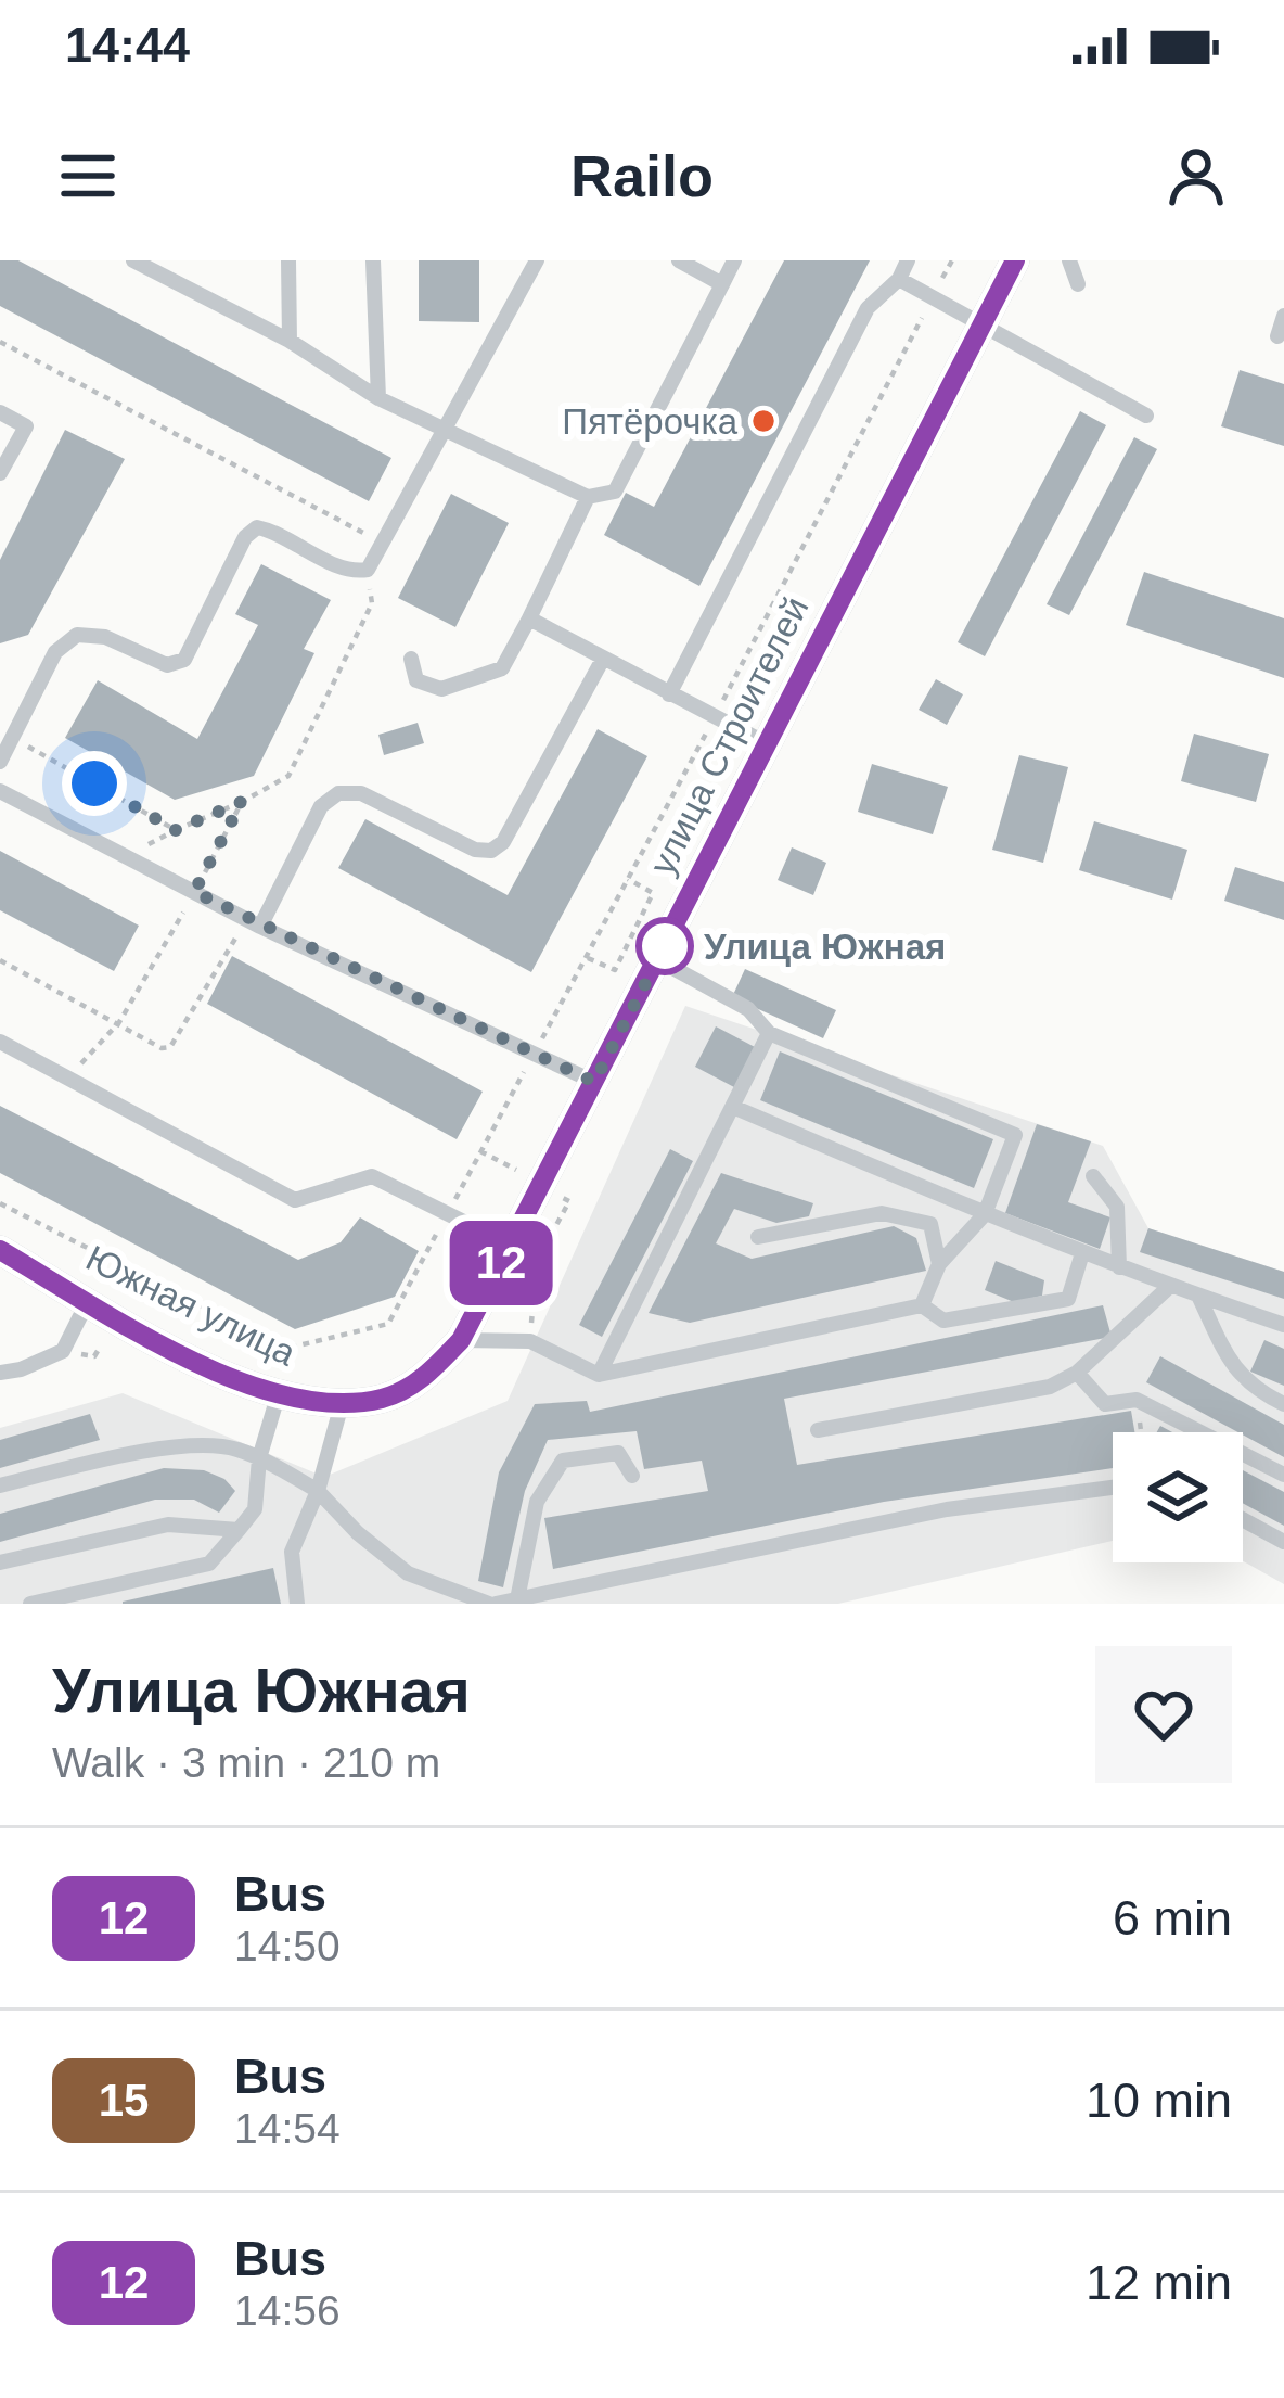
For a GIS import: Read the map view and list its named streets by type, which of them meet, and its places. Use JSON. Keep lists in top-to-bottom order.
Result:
{
  "streets": {
    "street": ["улица Строителей", "Южная улица"]
  },
  "crossings": [
    ["улица Строителей", "Южная улица"]
  ],
  "places": ["Пятёрочка", "Улица Южная"],
  "lines": ["bus line 12"],
  "page": {
    "status": "14:44",
    "header": "Railo",
    "on_map": "12",
    "heading": ["Улица Южная", "Walk · 3 min · 210 m"],
    "list": [
      {
        "mark": "12",
        "name": "Bus",
        "note": "14:50",
        "value": "6 min"
      },
      {
        "mark": "15",
        "name": "Bus",
        "note": "14:54",
        "value": "10 min"
      },
      {
        "mark": "12",
        "name": "Bus",
        "note": "14:56",
        "value": "12 min"
      }
    ]
  }
}
